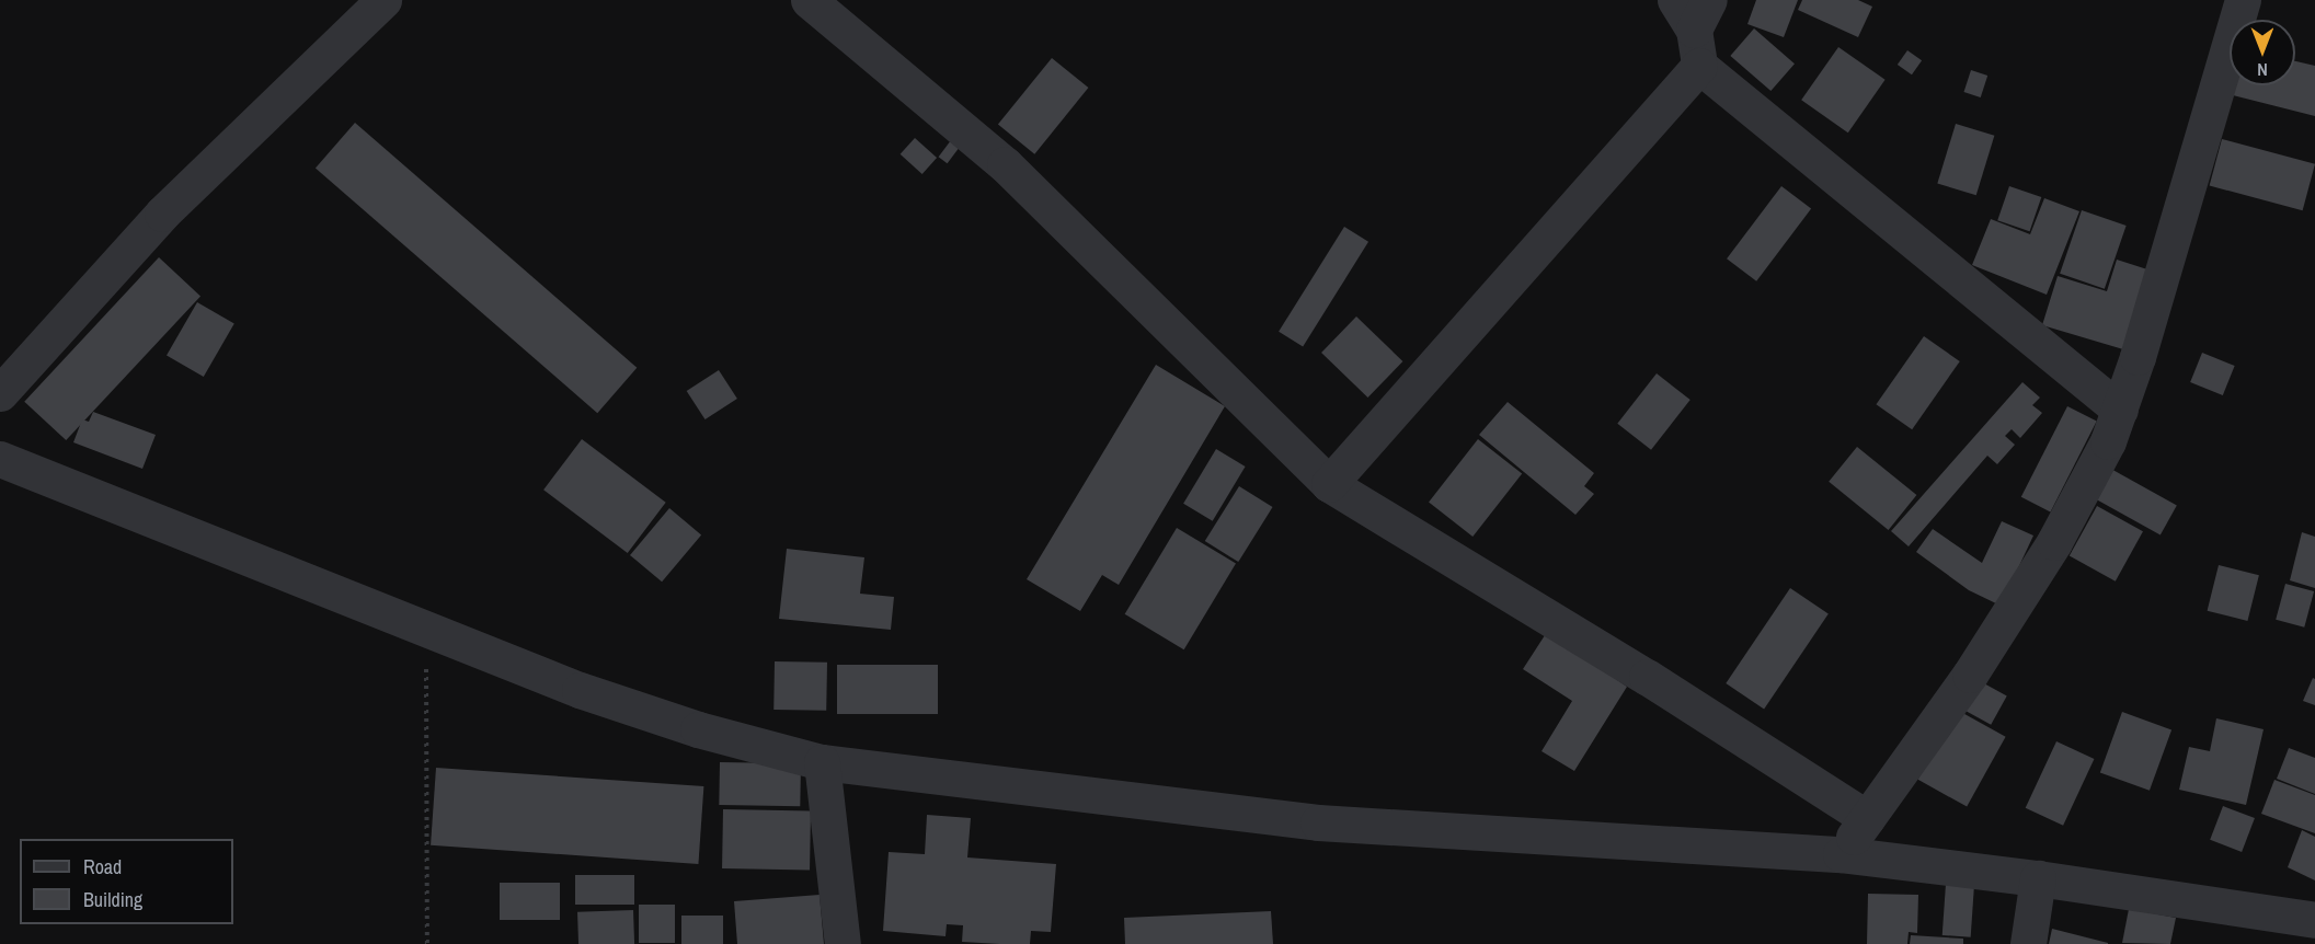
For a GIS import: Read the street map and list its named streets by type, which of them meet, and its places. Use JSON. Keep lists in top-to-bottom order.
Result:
{
  "legend": ["Road", "Building"],
  "north": "bottom"
}
